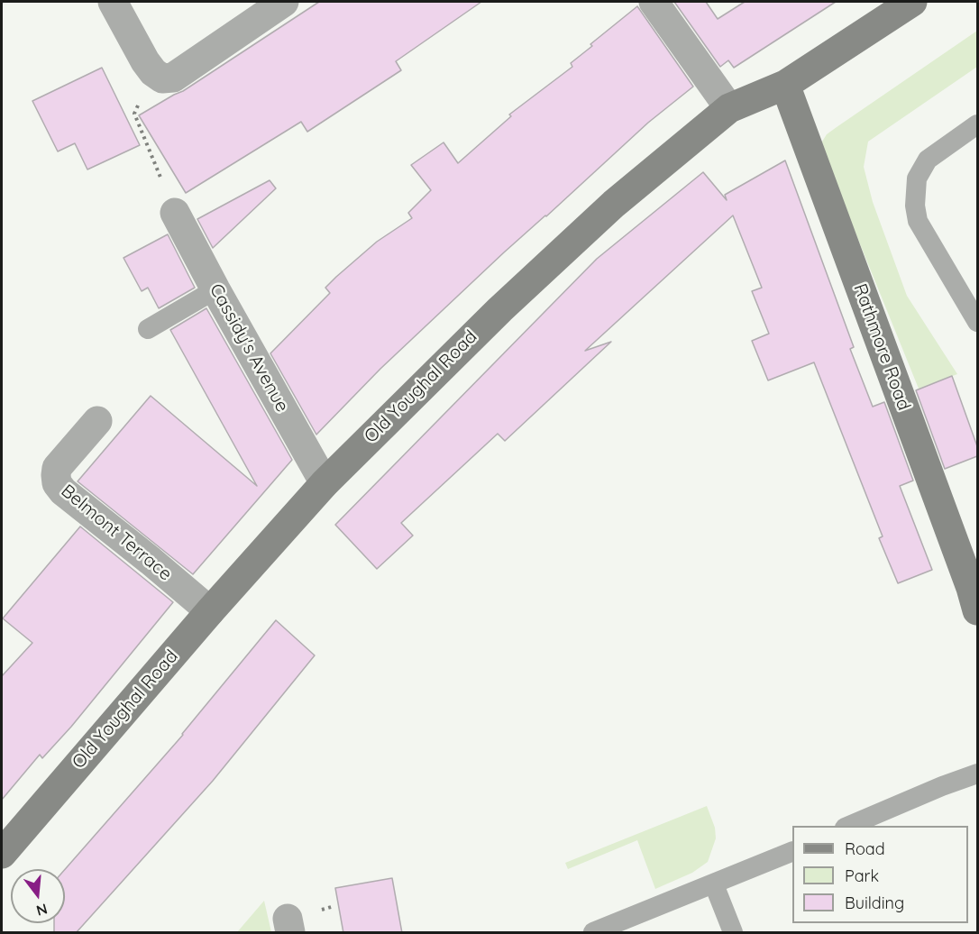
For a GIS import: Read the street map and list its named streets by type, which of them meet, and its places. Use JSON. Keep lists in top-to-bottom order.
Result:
{
  "streets": {
    "street": [
      "Rathmore Road",
      "Cassidy's Avenue",
      "Old Youghal Road",
      "Belmont Terrace"
    ]
  },
  "crossings": [
    ["Rathmore Road", "Old Youghal Road"],
    ["Cassidy's Avenue", "Old Youghal Road"],
    ["Old Youghal Road", "Belmont Terrace"]
  ],
  "legend": ["Road", "Park", "Building"],
  "north": "bottom"
}
